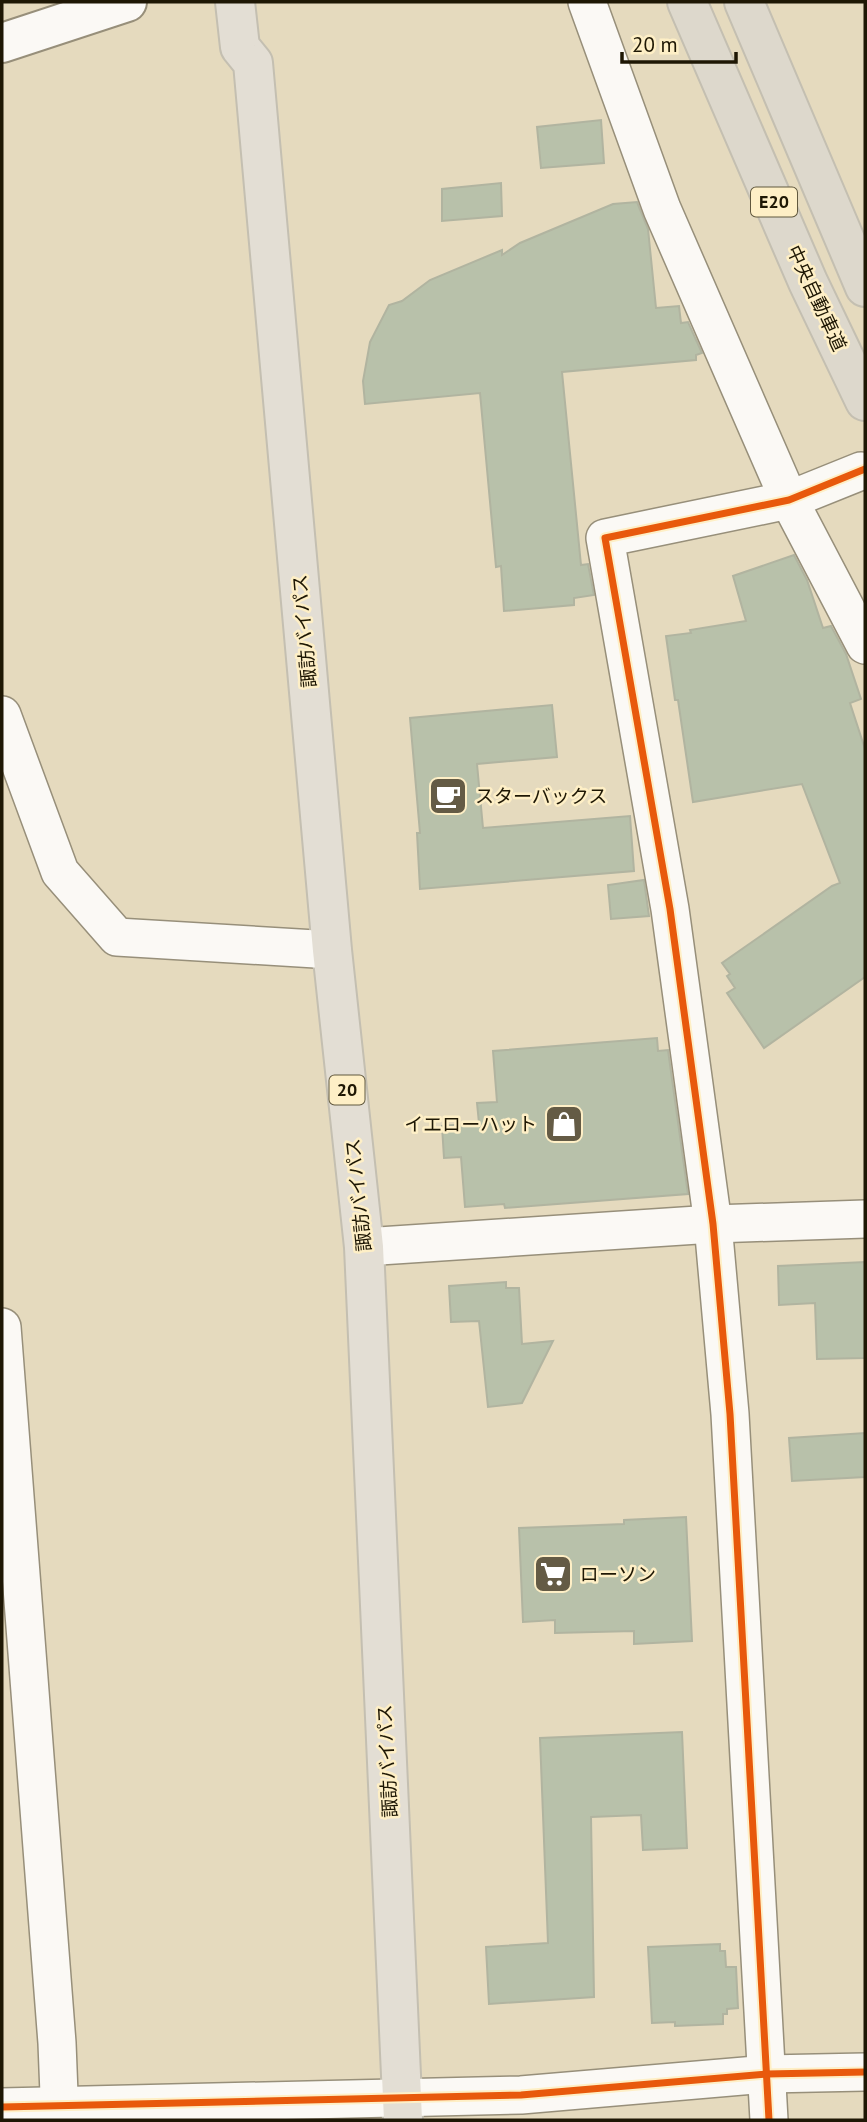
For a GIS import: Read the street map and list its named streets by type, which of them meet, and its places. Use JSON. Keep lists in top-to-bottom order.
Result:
{
  "streets": {
    "highway": [
      "E20",
      "中央自動車道",
      "諏訪バイパス",
      "20"
    ]
  },
  "places": {
    "cafe": ["スターバックス"],
    "shop": ["イエローハット"],
    "supermarket": ["ローソン"]
  },
  "scale_bar": "20 m"
}
